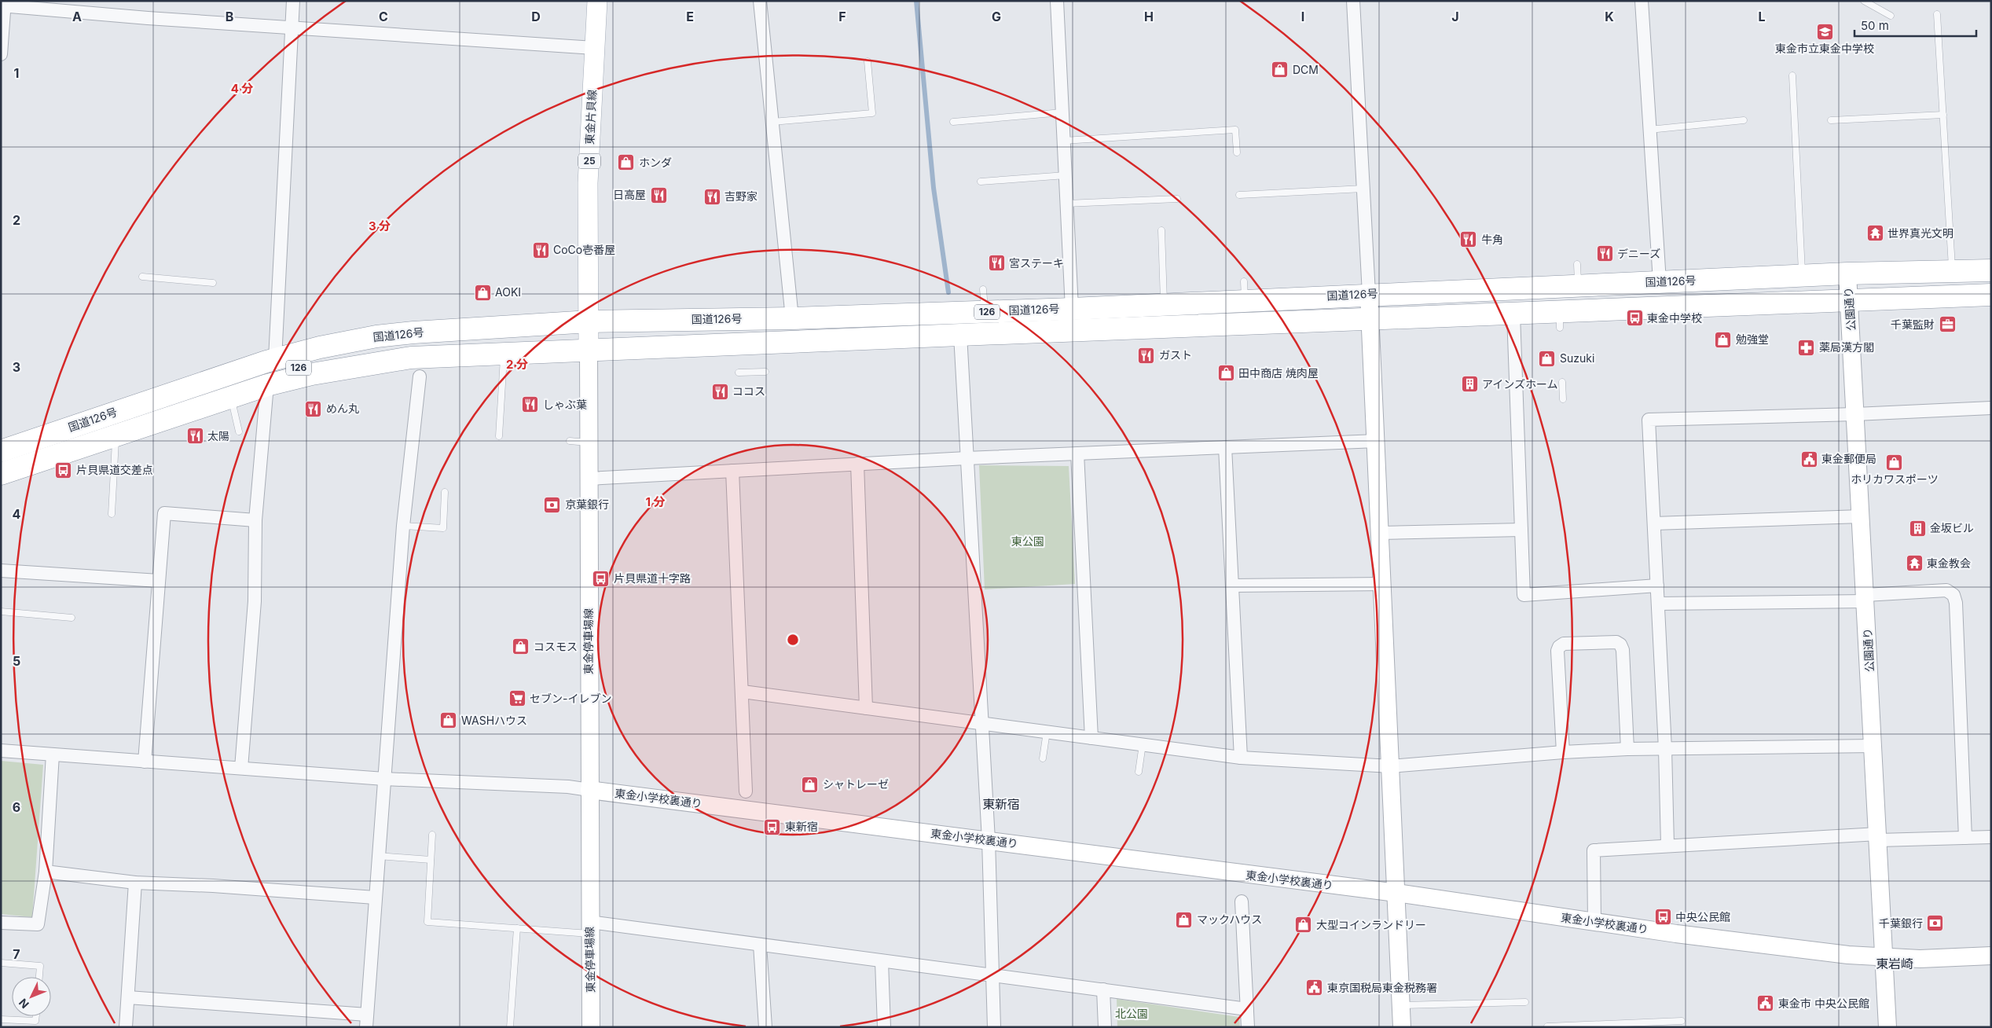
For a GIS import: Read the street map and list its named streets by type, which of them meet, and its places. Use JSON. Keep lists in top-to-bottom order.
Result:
{
  "streets": {
    "highway": ["国道126号", "126"],
    "main road": ["東金片貝線", "25"],
    "street": ["公園通り", "東金停車場線", "東金小学校裏通り"]
  },
  "crossings": [
    ["東金片貝線", "国道126号"],
    ["東金片貝線", "東金停車場線"],
    ["国道126号", "公園通り"],
    ["国道126号", "126"],
    ["国道126号", "東金停車場線"],
    ["公園通り", "東金小学校裏通り"],
    ["東金停車場線", "東金小学校裏通り"]
  ],
  "districts": ["東新宿", "東岩崎"],
  "parks": ["東公園", "北公園"],
  "places": {
    "school or university": ["東金市立東金中学校"],
    "shop": [
      "DCM",
      "ホンダ",
      "AOKI",
      "勉強堂",
      "Suzuki",
      "田中商店 焼肉屋",
      "ホリカワスポーツ",
      "コスモス",
      "WASHハウス",
      "シャトレーゼ",
      "マックハウス",
      "大型コインランドリー"
    ],
    "restaurant": [
      "日高屋",
      "吉野家",
      "牛角",
      "CoCo壱番屋",
      "デニーズ",
      "宮ステーキ",
      "ガスト",
      "ココス",
      "しゃぶ葉",
      "めん丸",
      "太陽"
    ],
    "temple": ["世界真光文明", "東金教会"],
    "bus stop": [
      "東金中学校",
      "片貝県道交差点",
      "片貝県道十字路",
      "東新宿",
      "中央公民館"
    ],
    "office": ["千葉監財"],
    "pharmacy": ["薬局漢方閣"],
    "building": ["アインズホーム", "金坂ビル"],
    "public building": ["東金郵便局", "東京国税局東金税務署", "東金市 中央公民館"],
    "bank": ["京葉銀行", "千葉銀行"],
    "supermarket": ["セブン-イレブン"]
  },
  "scale_bar": "50 m",
  "north": "bottom left",
  "grid": {
    "columns": [
      "A",
      "B",
      "C",
      "D",
      "E",
      "F",
      "G",
      "H",
      "I",
      "J",
      "K",
      "L"
    ],
    "rows": [
      "1",
      "2",
      "3",
      "4",
      "5",
      "6",
      "7"
    ]
  },
  "rings": [
    "4 分",
    "3 分",
    "2 分",
    "1 分"
  ]
}
